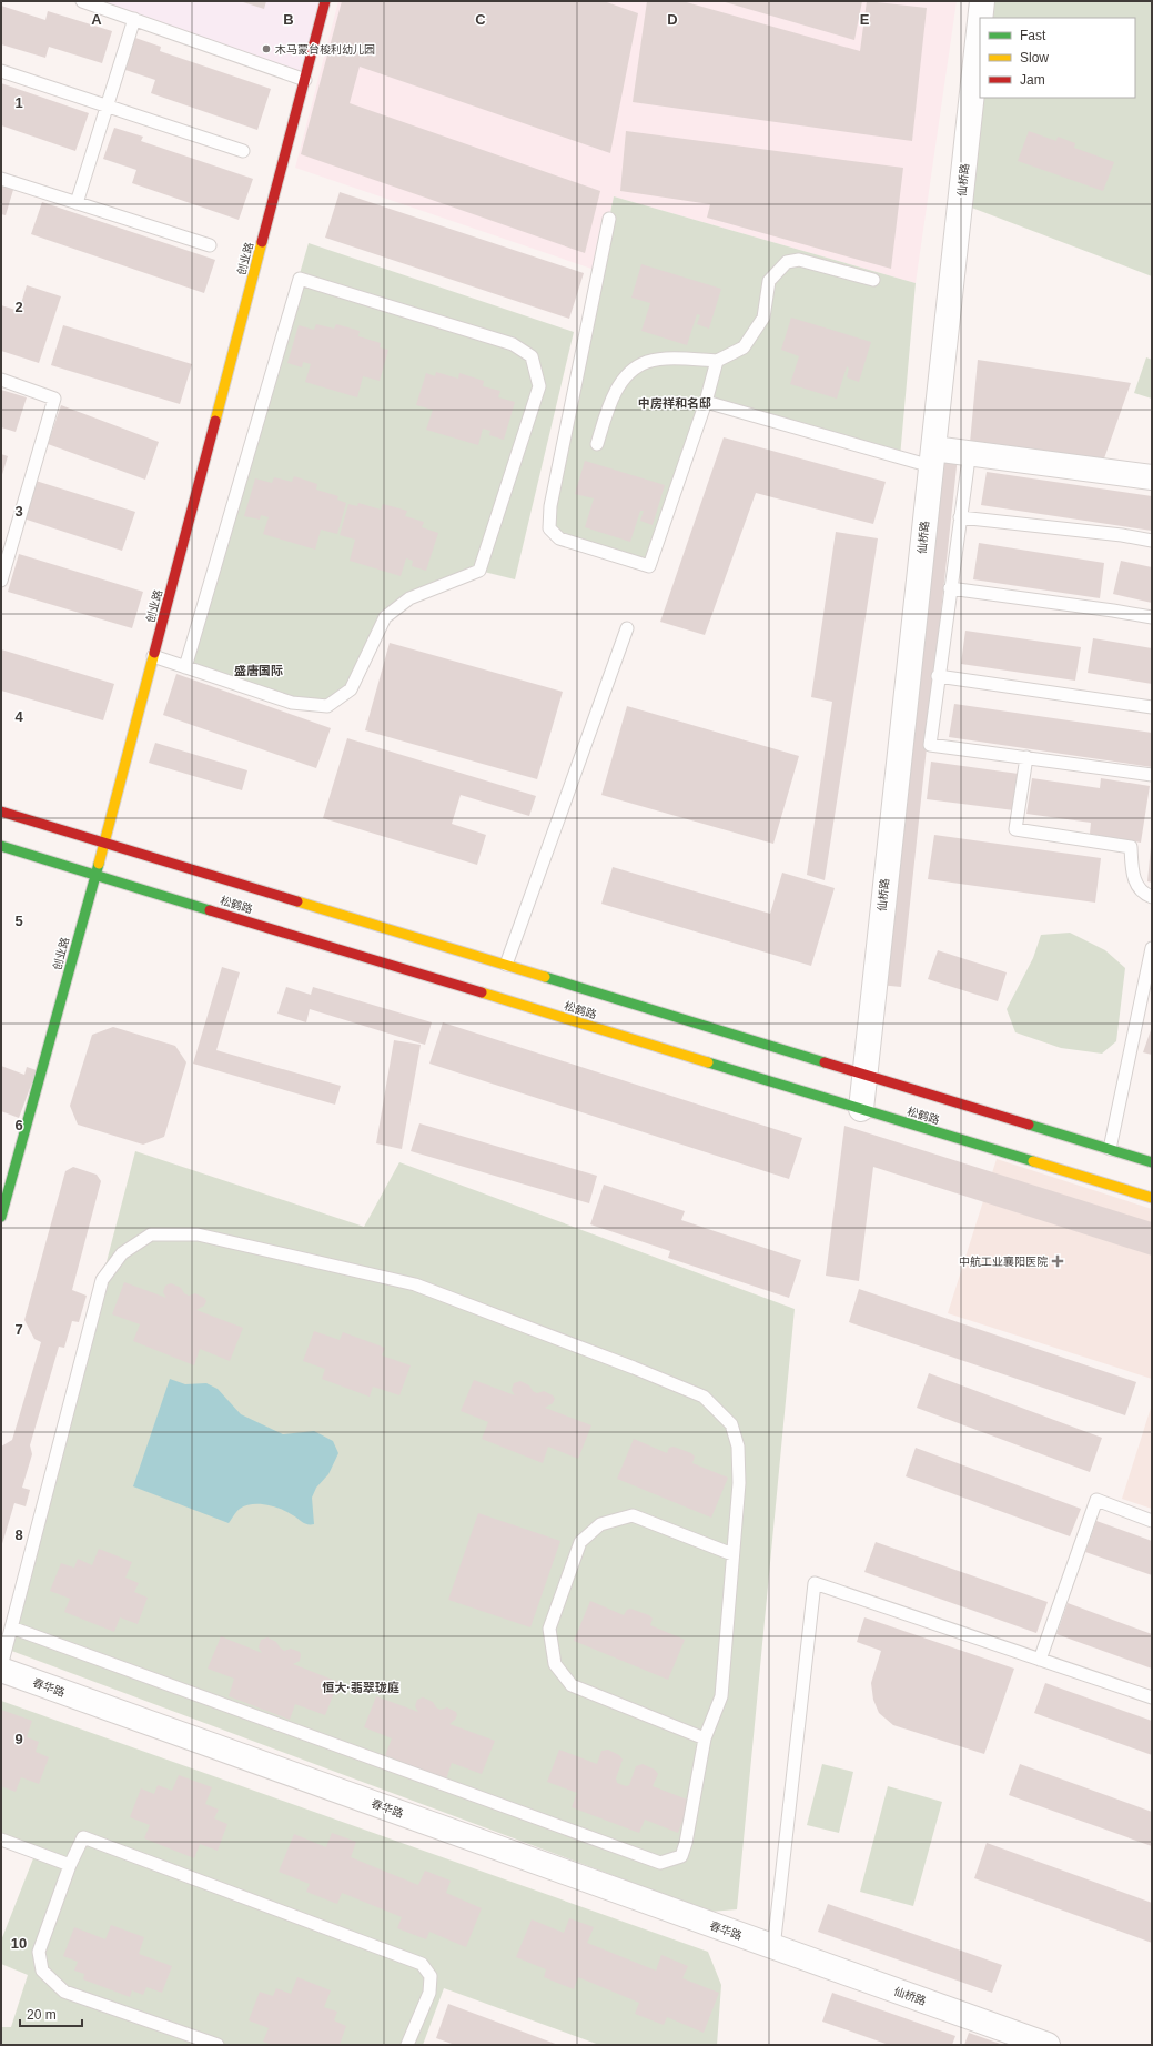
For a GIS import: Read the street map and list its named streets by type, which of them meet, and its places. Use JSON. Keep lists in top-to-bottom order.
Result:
{
  "streets": {
    "main road": ["创业路", "松鹤路"],
    "street": ["仙桥路", "春华路"]
  },
  "crossings": [
    ["仙桥路", "松鹤路"],
    ["仙桥路", "春华路"],
    ["创业路", "松鹤路"]
  ],
  "districts": ["中房祥和名邸", "盛唐国际", "恒大·翡翠珑庭"],
  "places": {
    "other": ["木马蒙台梭利幼儿园"],
    "health": ["中航工业襄阳医院"]
  },
  "legend": ["Fast", "Slow", "Jam"],
  "scale_bar": "20 m",
  "grid": {
    "columns": [
      "A",
      "B",
      "C",
      "D",
      "E"
    ],
    "rows": [
      "1",
      "2",
      "3",
      "4",
      "5",
      "6",
      "7",
      "8",
      "9",
      "10"
    ]
  }
}
